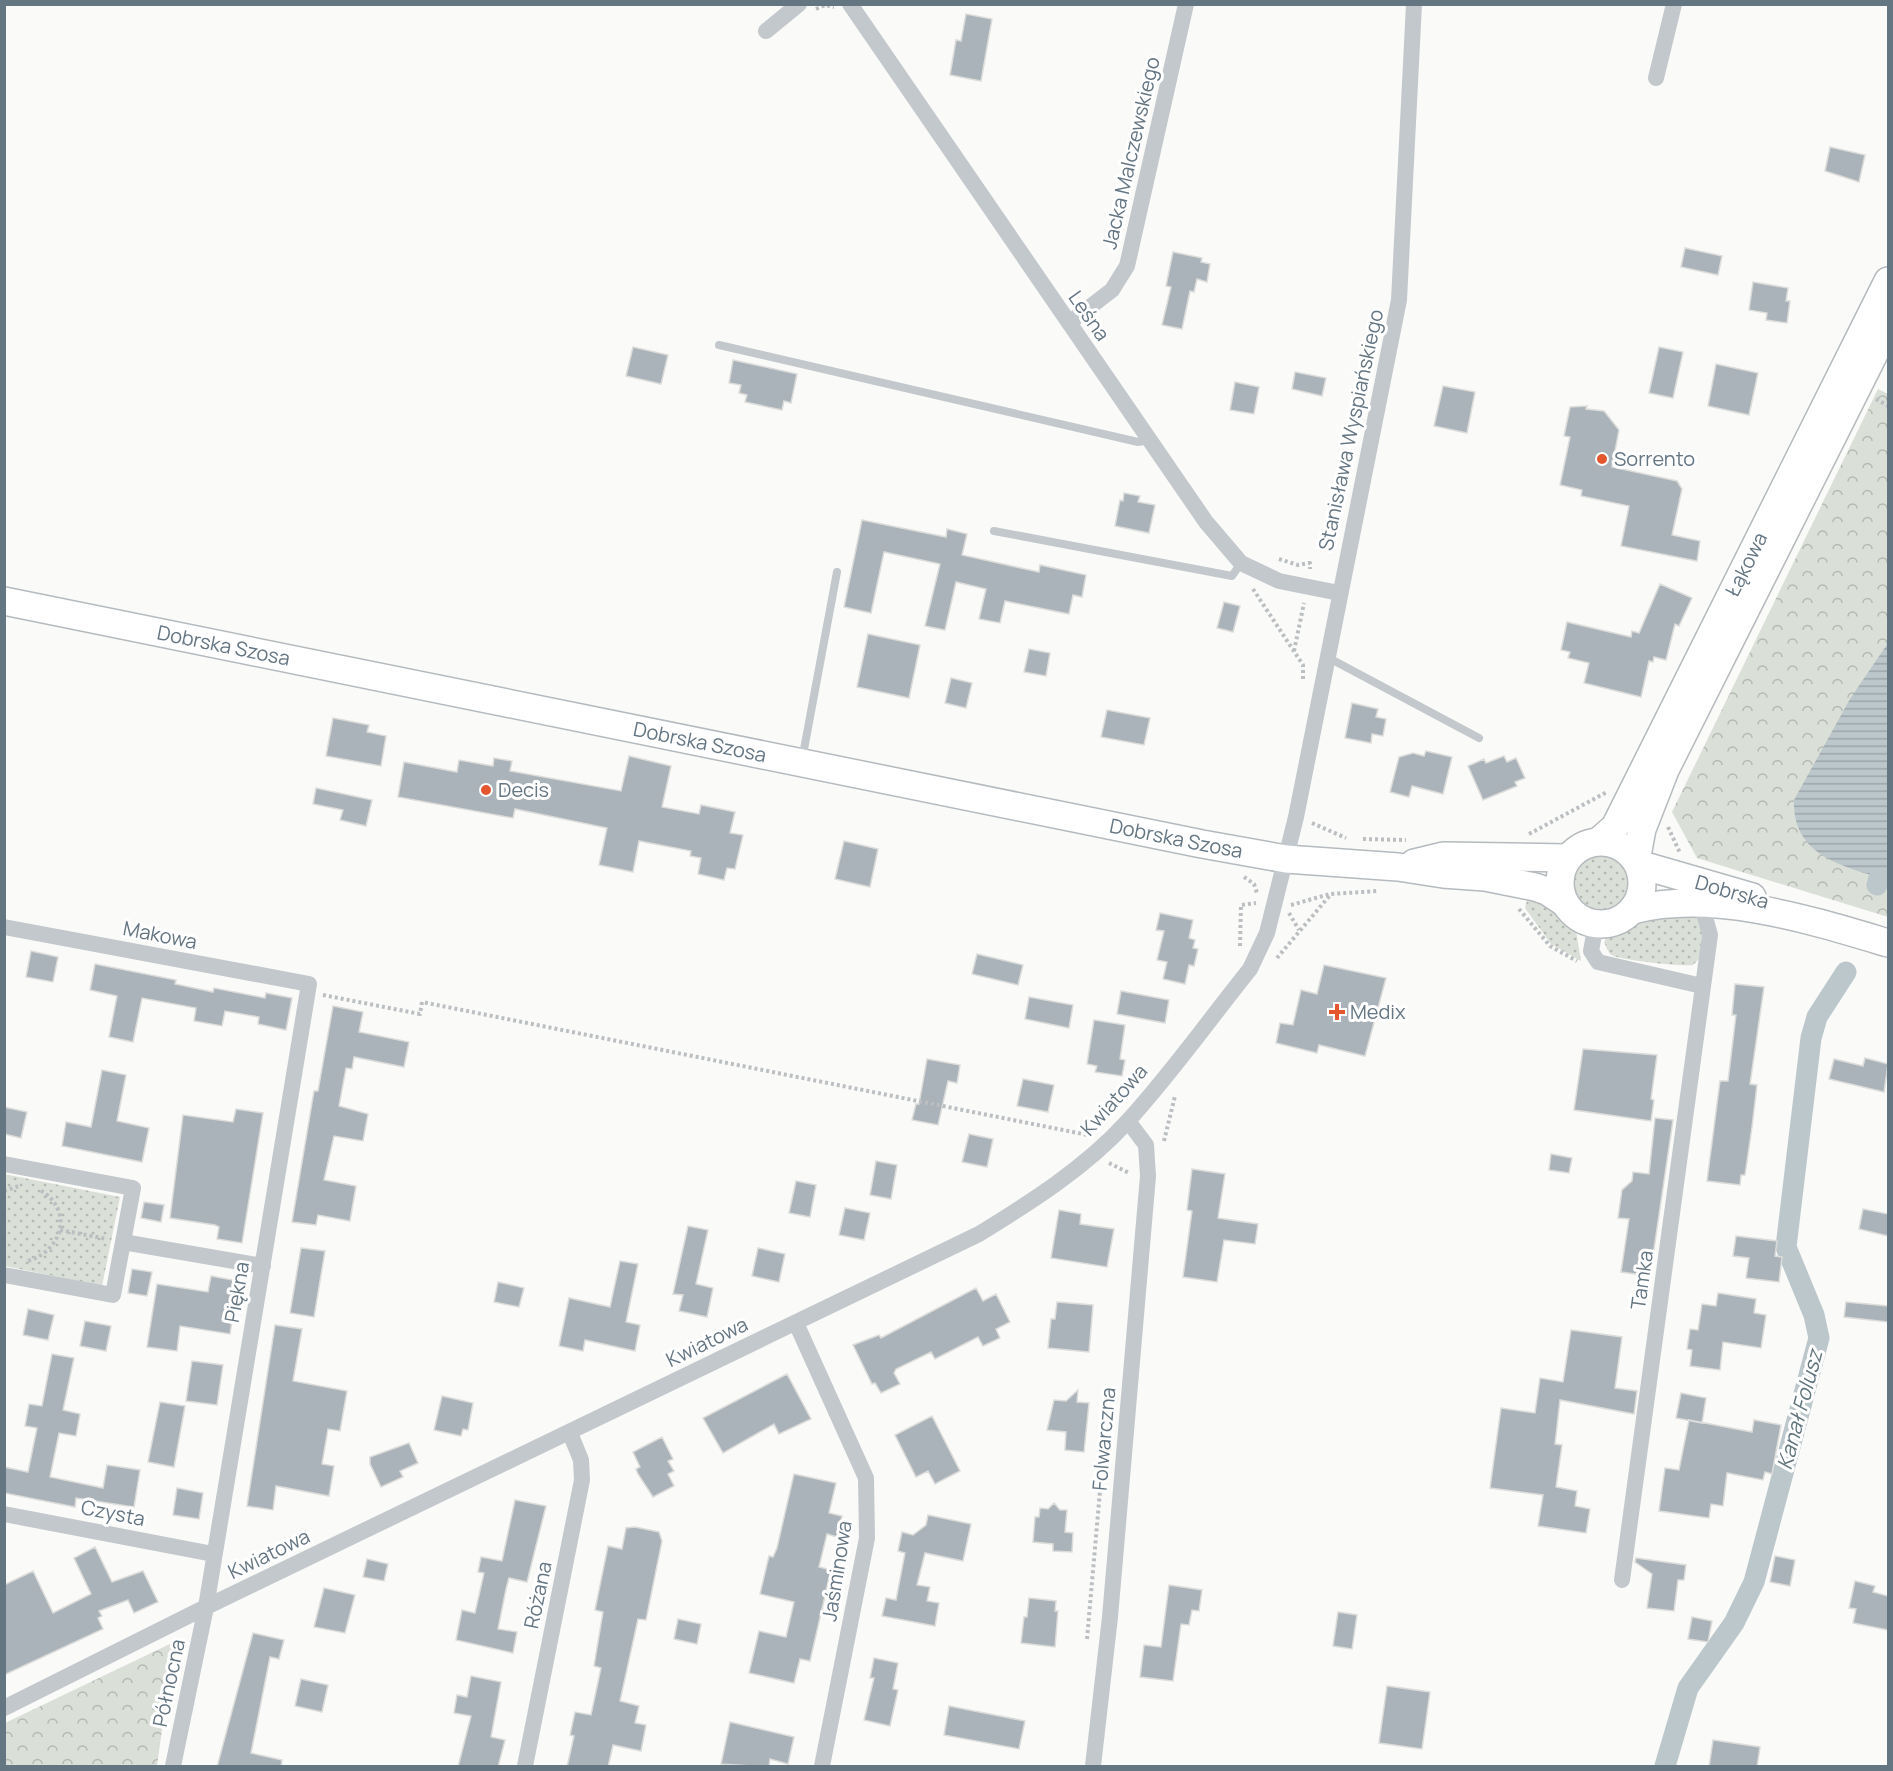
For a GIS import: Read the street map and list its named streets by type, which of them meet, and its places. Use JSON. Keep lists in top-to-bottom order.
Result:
{
  "streets": {
    "main road": ["Łąkowa", "Dobrska Szosa", "Dobrska"],
    "street": [
      "Jacka Malczewskiego",
      "Leśna",
      "Stanisława Wyspiańskiego",
      "Makowa",
      "Kwiatowa",
      "Tamka",
      "Piękna",
      "Folwarczna",
      "Czysta",
      "Jaśminowa",
      "Różana",
      "Północna"
    ]
  },
  "crossings": [
    ["Jacka Malczewskiego", "Leśna"],
    ["Leśna", "Stanisława Wyspiańskiego"],
    ["Stanisława Wyspiańskiego", "Dobrska Szosa"],
    ["Stanisława Wyspiańskiego", "Kwiatowa"],
    ["Łąkowa", "Dobrska Szosa"],
    ["Łąkowa", "Dobrska"],
    ["Dobrska Szosa", "Dobrska"],
    ["Dobrska Szosa", "Kwiatowa"],
    ["Dobrska", "Tamka"],
    ["Makowa", "Piękna"],
    ["Kwiatowa", "Piękna"],
    ["Kwiatowa", "Folwarczna"],
    ["Kwiatowa", "Jaśminowa"],
    ["Kwiatowa", "Różana"],
    ["Kwiatowa", "Północna"],
    ["Piękna", "Czysta"],
    ["Piękna", "Północna"]
  ],
  "water": ["Kanał Folusz"],
  "places": {
    "other": ["Sorrento", "Decis"],
    "health": ["Medix"]
  }
}
